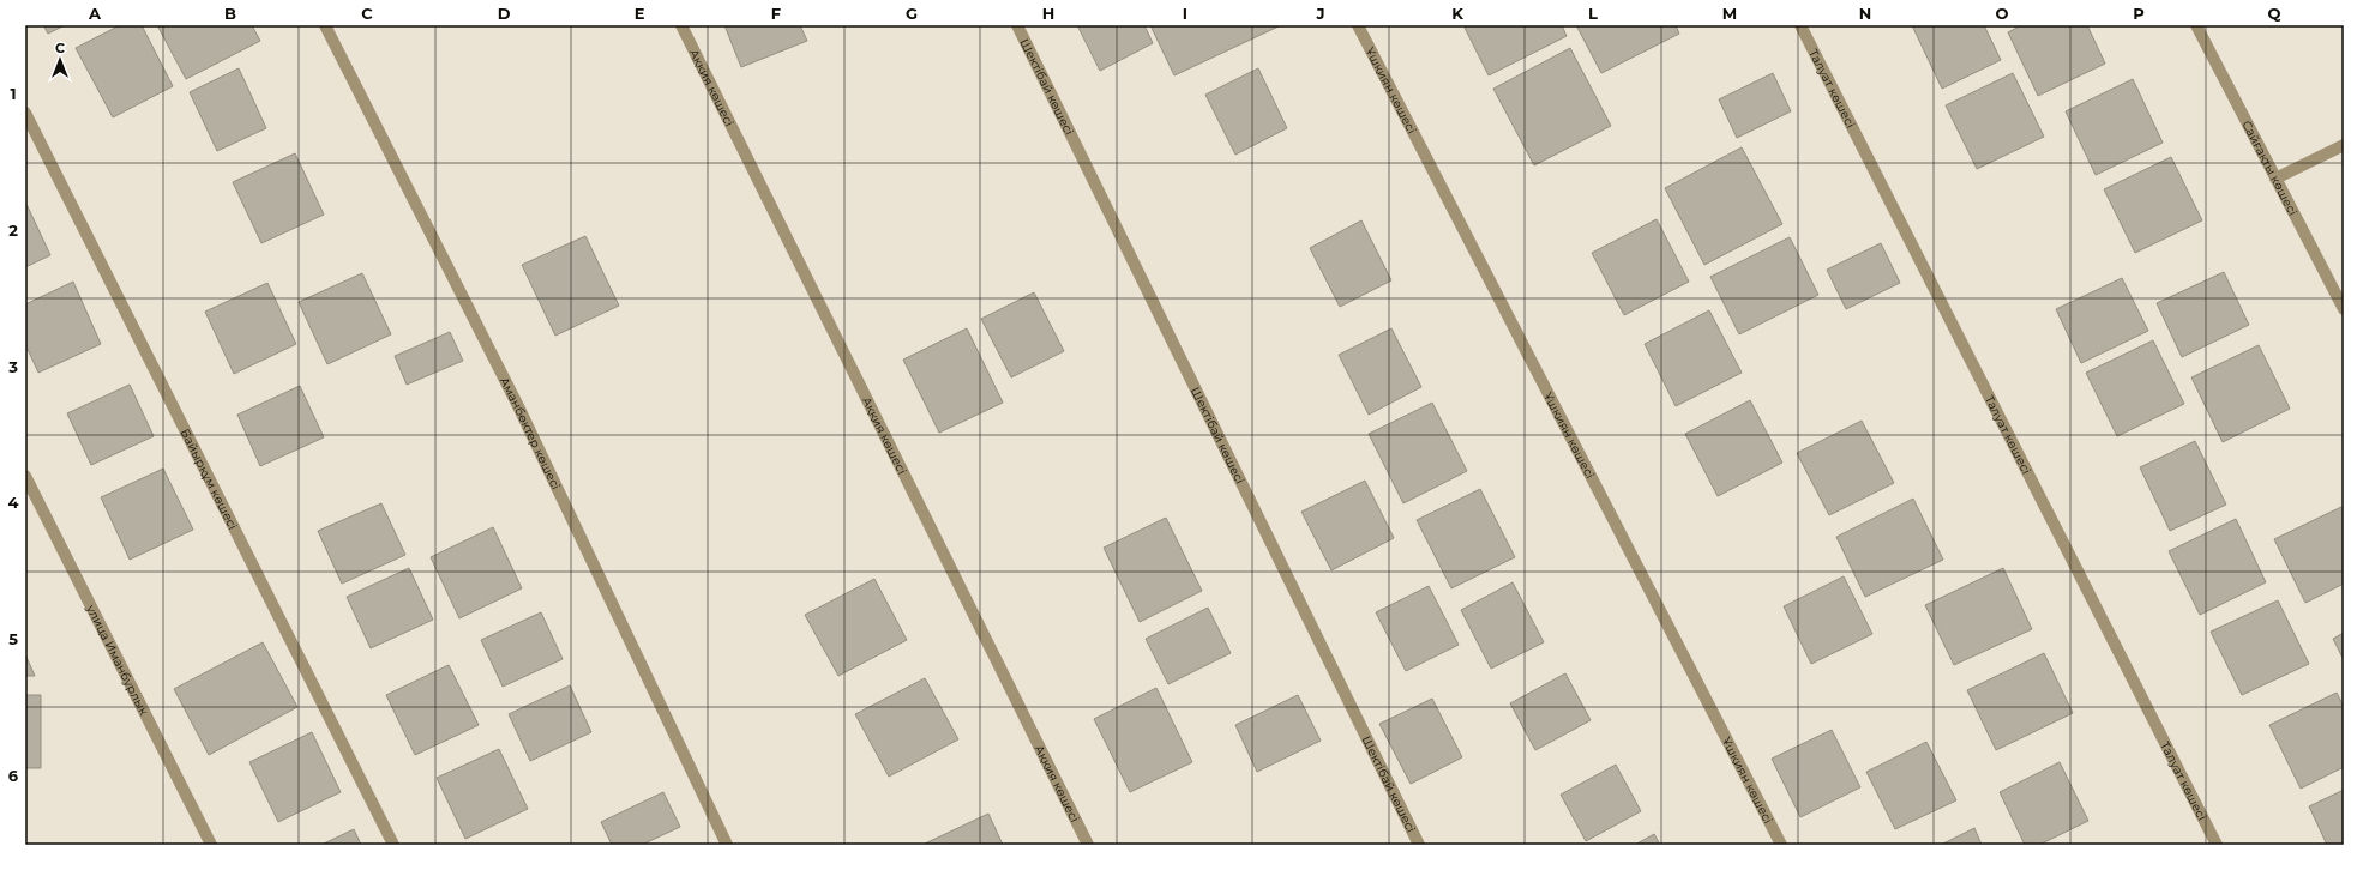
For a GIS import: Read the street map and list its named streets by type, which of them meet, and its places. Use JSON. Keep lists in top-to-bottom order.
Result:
{
  "streets": {
    "street": [
      "Шектібай көшесі",
      "Аққия көшесі",
      "Талуат көшесі",
      "Ұшқиян көшесі",
      "Сайғақты көшесі",
      "Аманбөктер көшесі",
      "Байырқұм көшесі",
      "улица Иманбурлык"
    ]
  },
  "north": "top",
  "grid": {
    "columns": [
      "A",
      "B",
      "C",
      "D",
      "E",
      "F",
      "G",
      "H",
      "I",
      "J",
      "K",
      "L",
      "M",
      "N",
      "O",
      "P",
      "Q"
    ],
    "rows": [
      "1",
      "2",
      "3",
      "4",
      "5",
      "6"
    ]
  }
}
